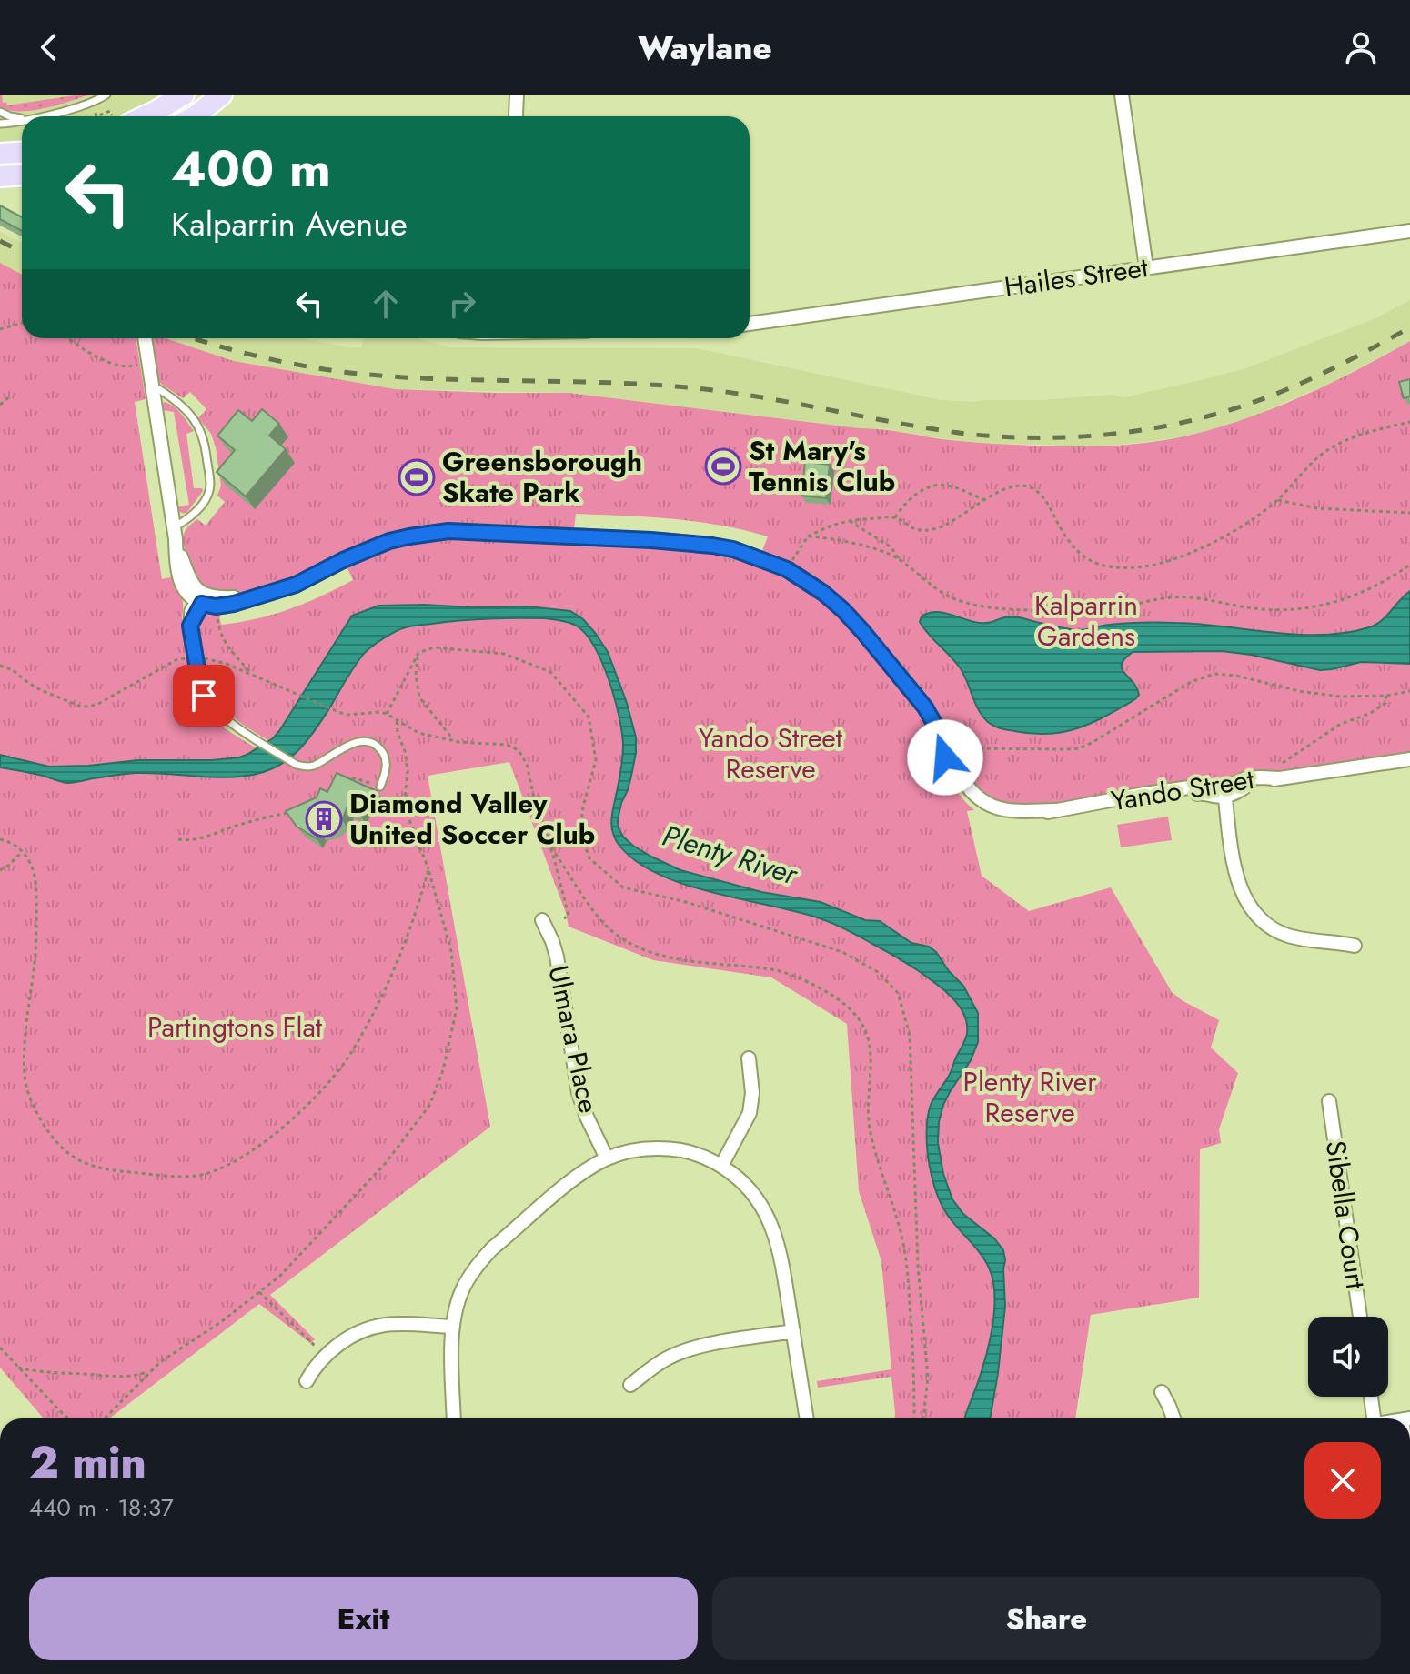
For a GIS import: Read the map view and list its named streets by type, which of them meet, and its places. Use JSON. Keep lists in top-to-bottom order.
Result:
{
  "streets": {
    "street": [
      "Hailes Street",
      "Yando Street",
      "Ulmara Place",
      "Sibella Court"
    ]
  },
  "water": ["Plenty River"],
  "parks": [
    "Kalparrin Gardens",
    "Yando Street Reserve",
    "Partingtons Flat",
    "Plenty River Reserve"
  ],
  "places": {
    "sports": ["St Mary's Tennis Club", "Greensborough Skate Park"],
    "building": ["Diamond Valley United Soccer Club"]
  },
  "page": {
    "header": "Waylane",
    "turn": ["400 m", "Kalparrin Avenue"],
    "heading": ["2 min", "440 m · 18:37"],
    "buttons": ["Exit", "Share"]
  }
}
